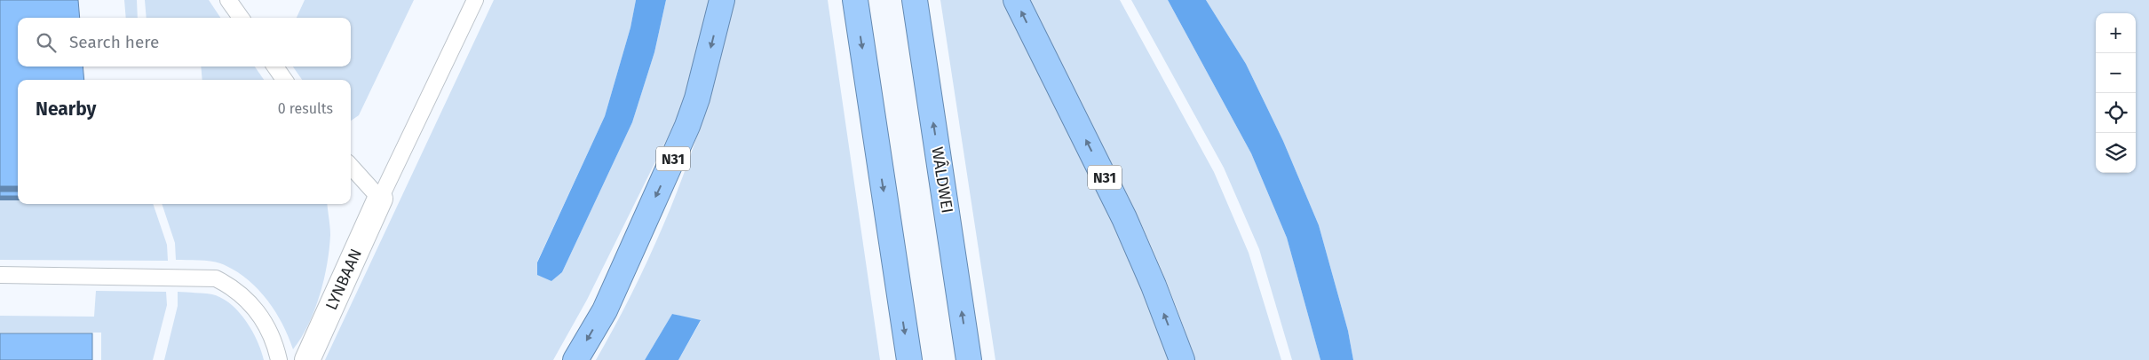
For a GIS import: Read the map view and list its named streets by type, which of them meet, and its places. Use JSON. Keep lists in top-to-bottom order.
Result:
{
  "streets": {
    "highway": ["N31", "WÂLDWEI"],
    "street": ["LYNBAAN"]
  },
  "page": {
    "map_buttons": ["+", "−"],
    "search": "Search here",
    "heading": ["Nearby", "0 results"]
  }
}
